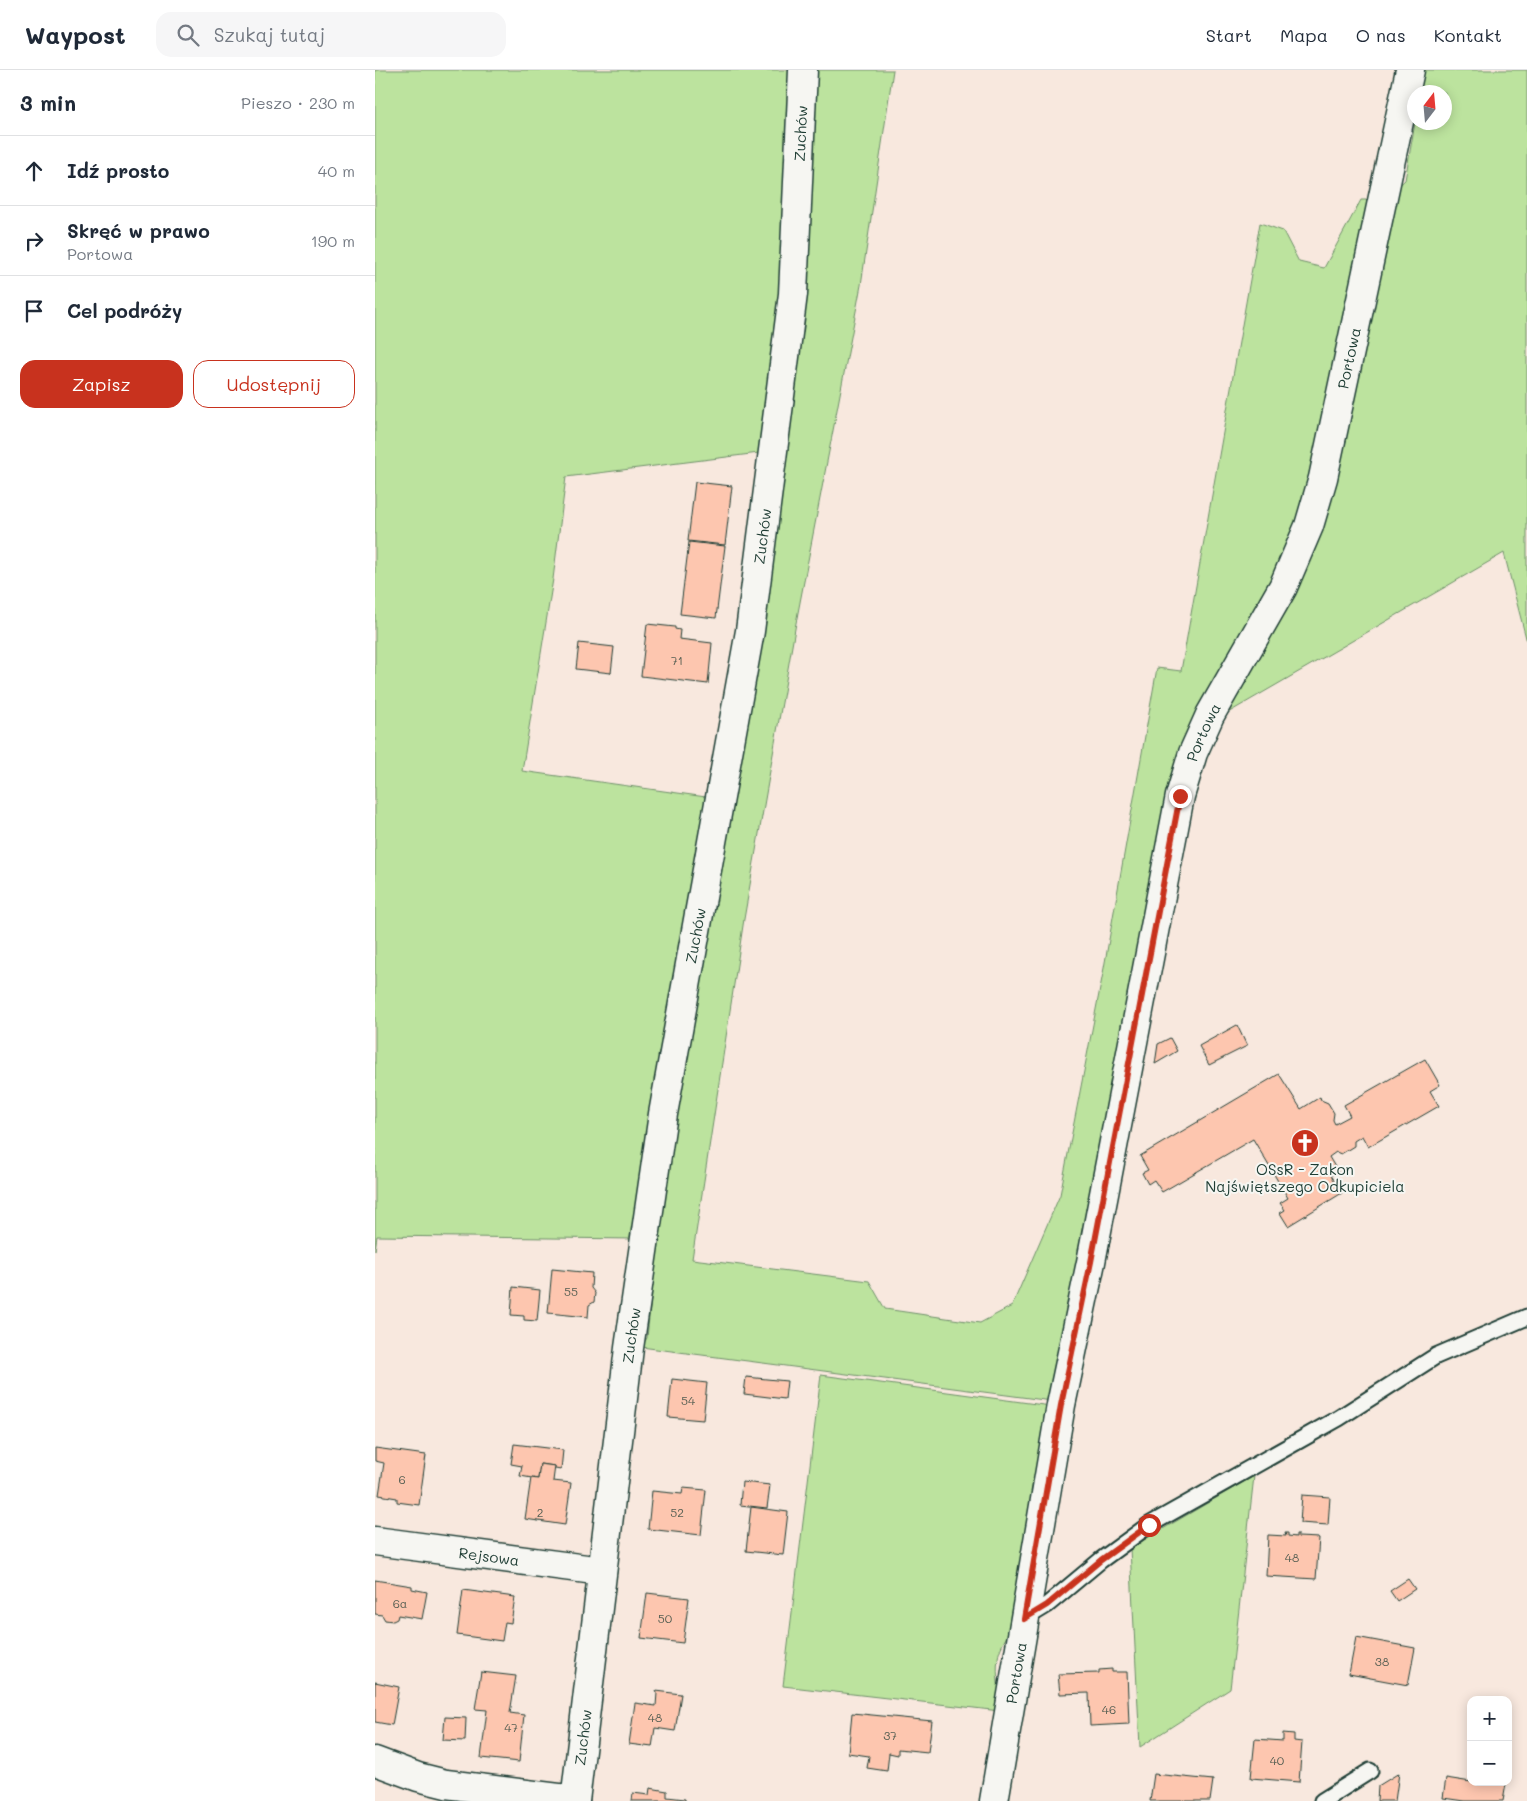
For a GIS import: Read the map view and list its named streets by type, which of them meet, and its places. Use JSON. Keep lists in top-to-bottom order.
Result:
{
  "streets": {
    "street": ["Zuchów", "Portowa", "Rejsowa"]
  },
  "crossings": [
    ["Zuchów", "Rejsowa"]
  ],
  "places": {
    "church": ["OSsR - Zakon Najświętszego Odkupiciela"]
  },
  "house_numbers": [
    "71",
    "55",
    "54",
    "6",
    "2",
    "52",
    "48",
    "6a",
    "50",
    "38",
    "46",
    "48",
    "47",
    "37",
    "40"
  ],
  "north": "top",
  "page": {
    "header": "Waypost",
    "search": "Szukaj tutaj",
    "nav": [
      "Start",
      "Mapa",
      "O nas",
      "Kontakt"
    ],
    "heading": ["3 min", "Pieszo · 230 m"],
    "list": [
      ["Idź prosto", "40 m"],
      ["Skręć w prawo", "Portowa", "190 m"],
      "Cel podróży"
    ],
    "buttons": ["Zapisz", "Udostępnij"],
    "map_buttons": ["+", "−"]
  }
}
